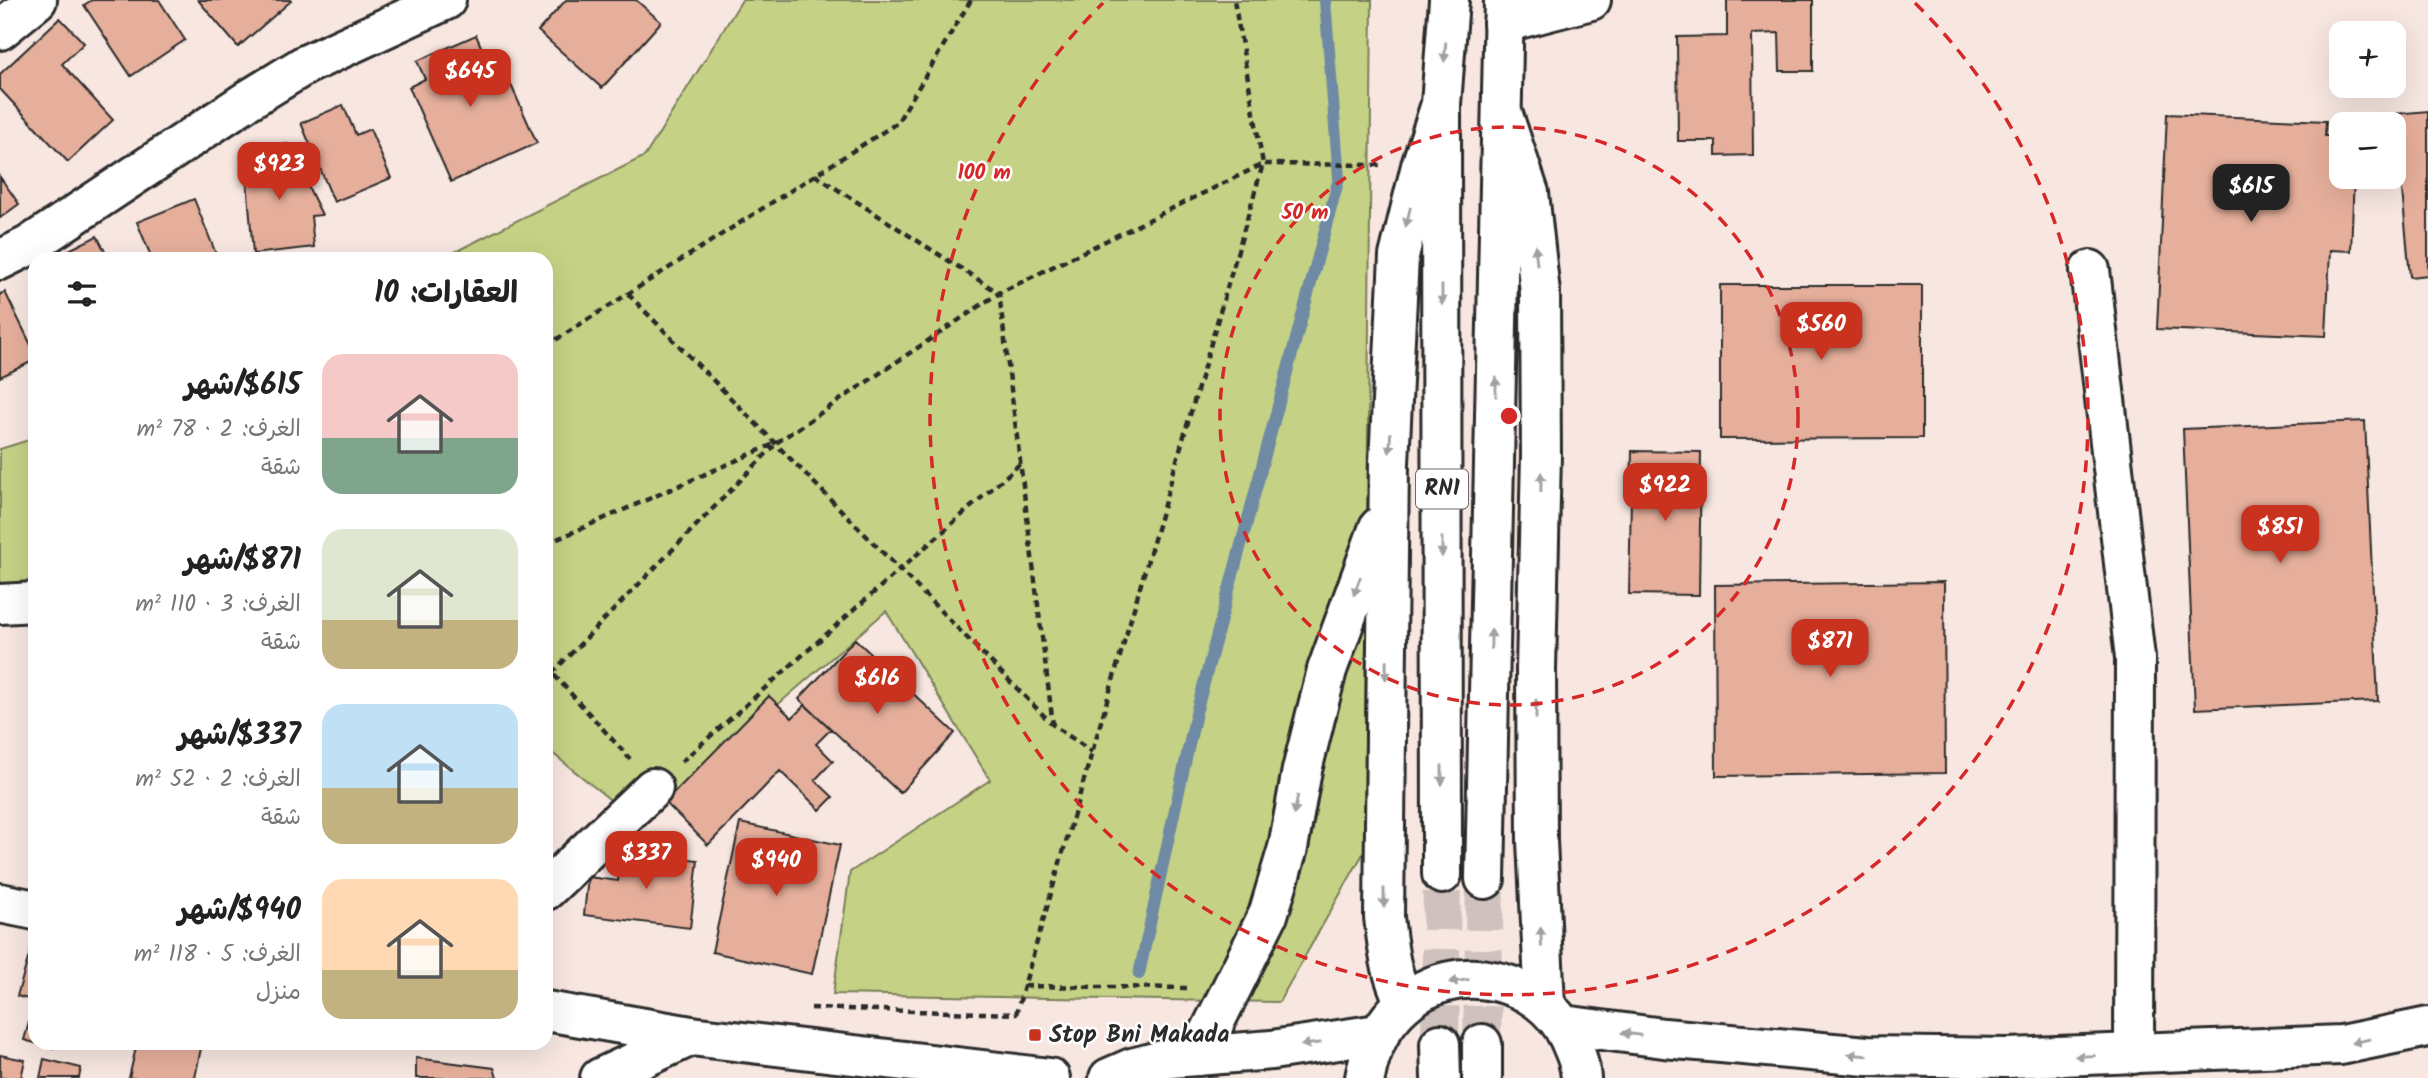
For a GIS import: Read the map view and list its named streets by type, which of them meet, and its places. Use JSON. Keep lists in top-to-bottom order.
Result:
{
  "streets": {
    "main road": ["RN1"]
  },
  "places": {
    "transit": ["Stop Bni Makada"]
  },
  "page": {
    "map_buttons": ["+", "−"],
    "price": [
      "$645",
      "$923",
      "$615",
      "$560",
      "$922",
      "$851",
      "$871",
      "$616",
      "$337",
      "$940"
    ],
    "heading": "العقارات: 10",
    "list": [
      {
        "name": "$615/شهر",
        "note": "الغرف: 2 · 78 m² · شقة"
      },
      {
        "name": "$871/شهر",
        "note": "الغرف: 3 · 110 m² · شقة"
      },
      {
        "name": "$337/شهر",
        "note": "الغرف: 2 · 52 m² · شقة"
      },
      {
        "name": "$940/شهر",
        "note": "الغرف: 5 · 118 m² · منزل"
      }
    ]
  },
  "rings": ["100 m", "50 m"]
}
